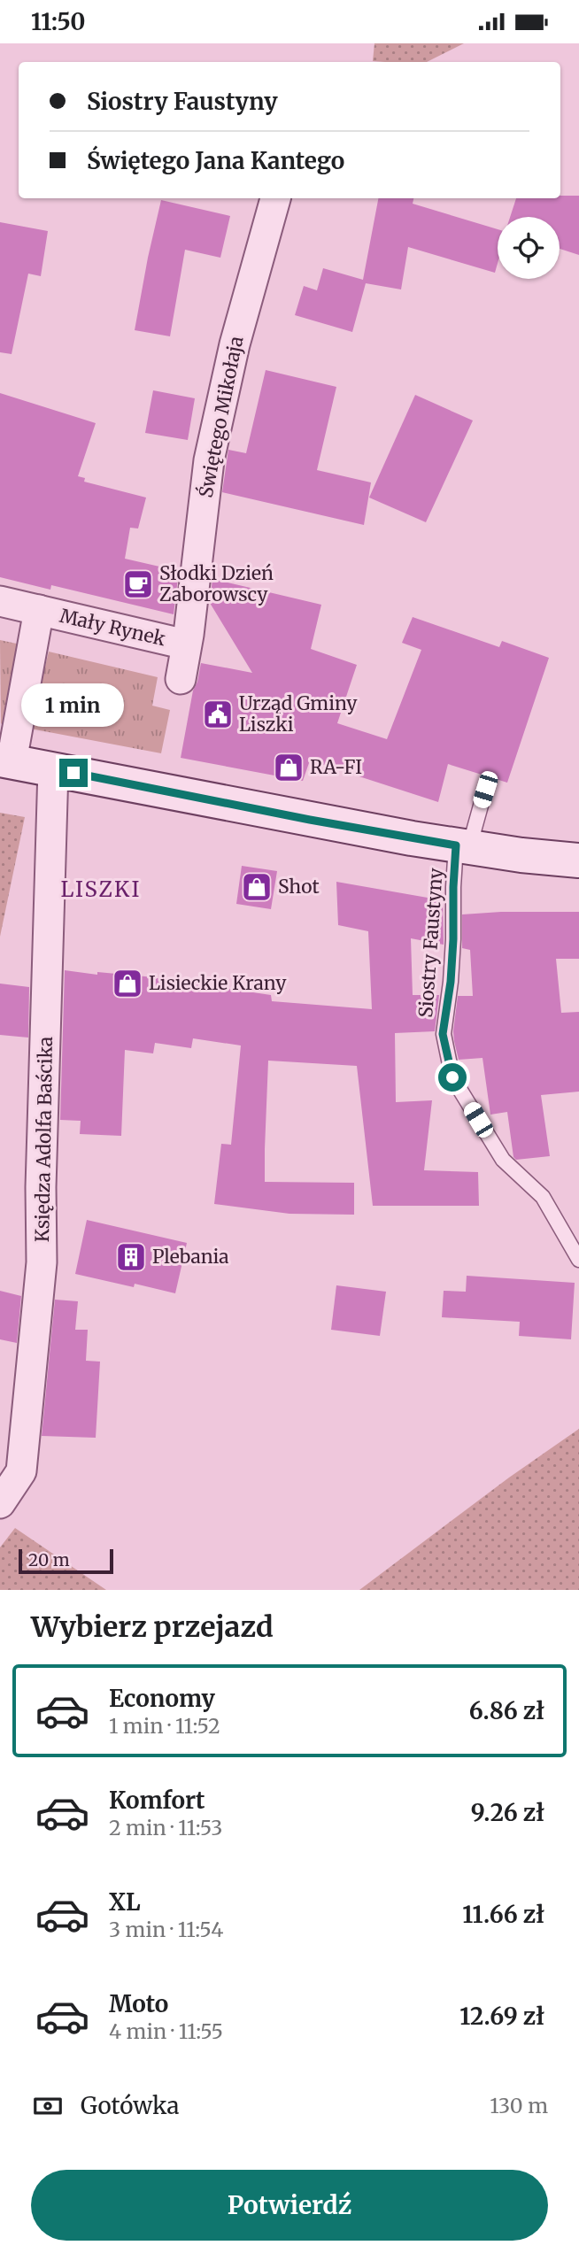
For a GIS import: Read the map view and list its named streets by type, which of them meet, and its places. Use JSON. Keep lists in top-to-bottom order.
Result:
{
  "streets": {
    "street": ["Świętego Mikołaja", "Mały Rynek", "Księdza Adolfa Baścika"],
    "lane": ["Siostry Faustyny"]
  },
  "crossings": [
    ["Świętego Mikołaja", "Mały Rynek"]
  ],
  "districts": ["LISZKI"],
  "places": {
    "cafe": ["Słodki Dzień Zaborowscy"],
    "public building": ["Urząd Gminy Liszki"],
    "shop": ["RA-FI", "Shot", "Lisieckie Krany"],
    "building": ["Plebania"]
  },
  "scale_bar": "20 m",
  "page": {
    "status": "11:50",
    "banner": ["Siostry Faustyny", "Świętego Jana Kantego"],
    "bubble": "1 min",
    "scale": "20 m",
    "heading": "Wybierz przejazd",
    "list": [
      {
        "name": "Economy",
        "note": "1 min · 11:52",
        "value": "6.86 zł"
      },
      {
        "name": "Komfort",
        "note": "2 min · 11:53",
        "value": "9.26 zł"
      },
      {
        "name": "XL",
        "note": "3 min · 11:54",
        "value": "11.66 zł"
      },
      {
        "name": "Moto",
        "note": "4 min · 11:55",
        "value": "12.69 zł"
      }
    ],
    "pay": ["Gotówka", "130 m"],
    "buttons": "Potwierdź"
  }
}
